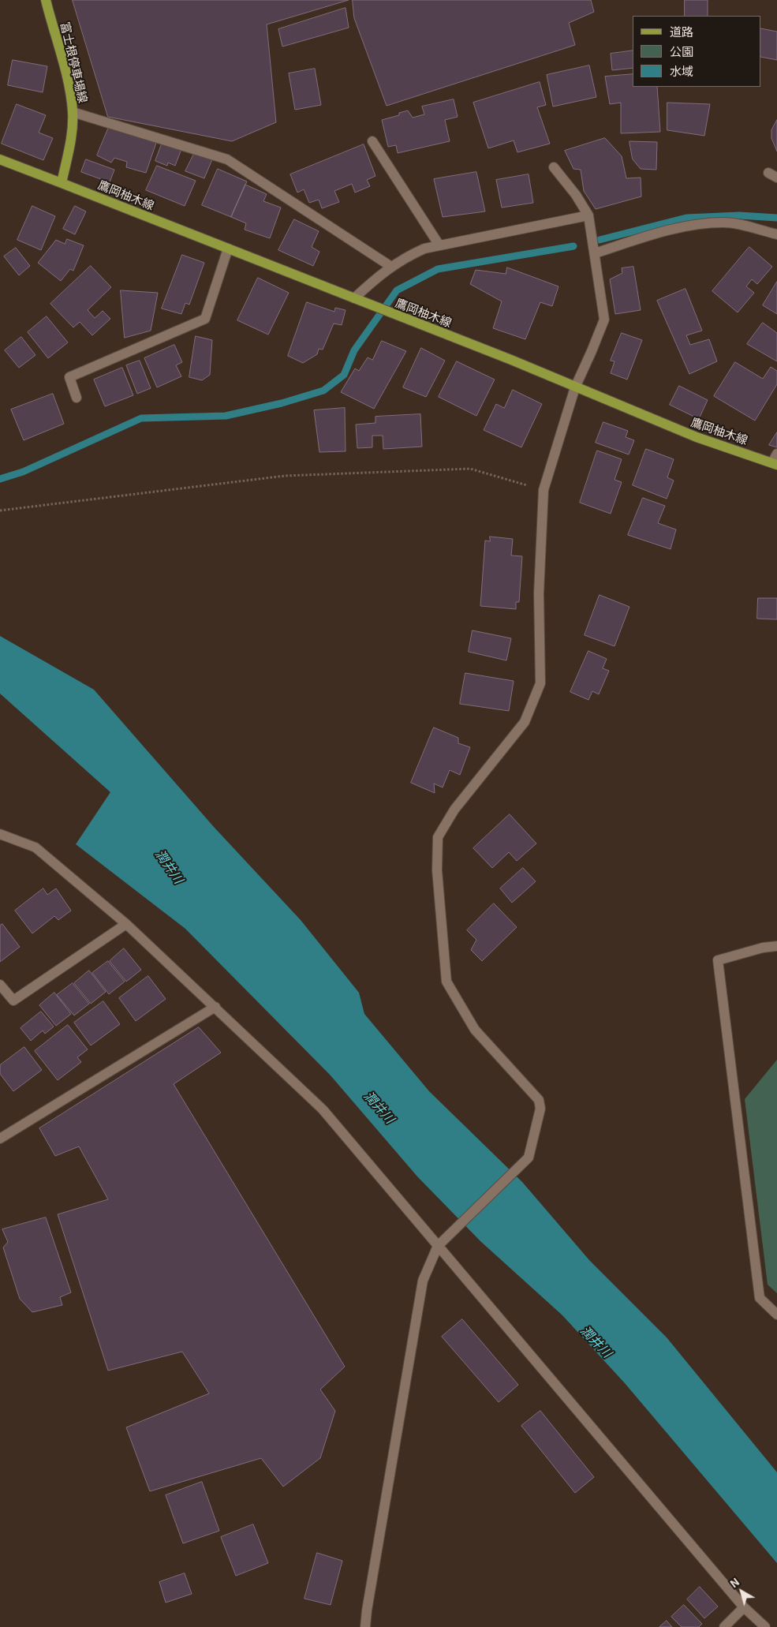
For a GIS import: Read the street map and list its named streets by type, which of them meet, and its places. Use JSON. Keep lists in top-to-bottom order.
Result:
{
  "streets": {
    "main road": ["富士根停車場線", "鷹岡柚木線"]
  },
  "crossings": [
    ["富士根停車場線", "鷹岡柚木線"]
  ],
  "water": ["潤井川"],
  "legend": ["道路", "公園", "水域"],
  "north": "top left"
}
